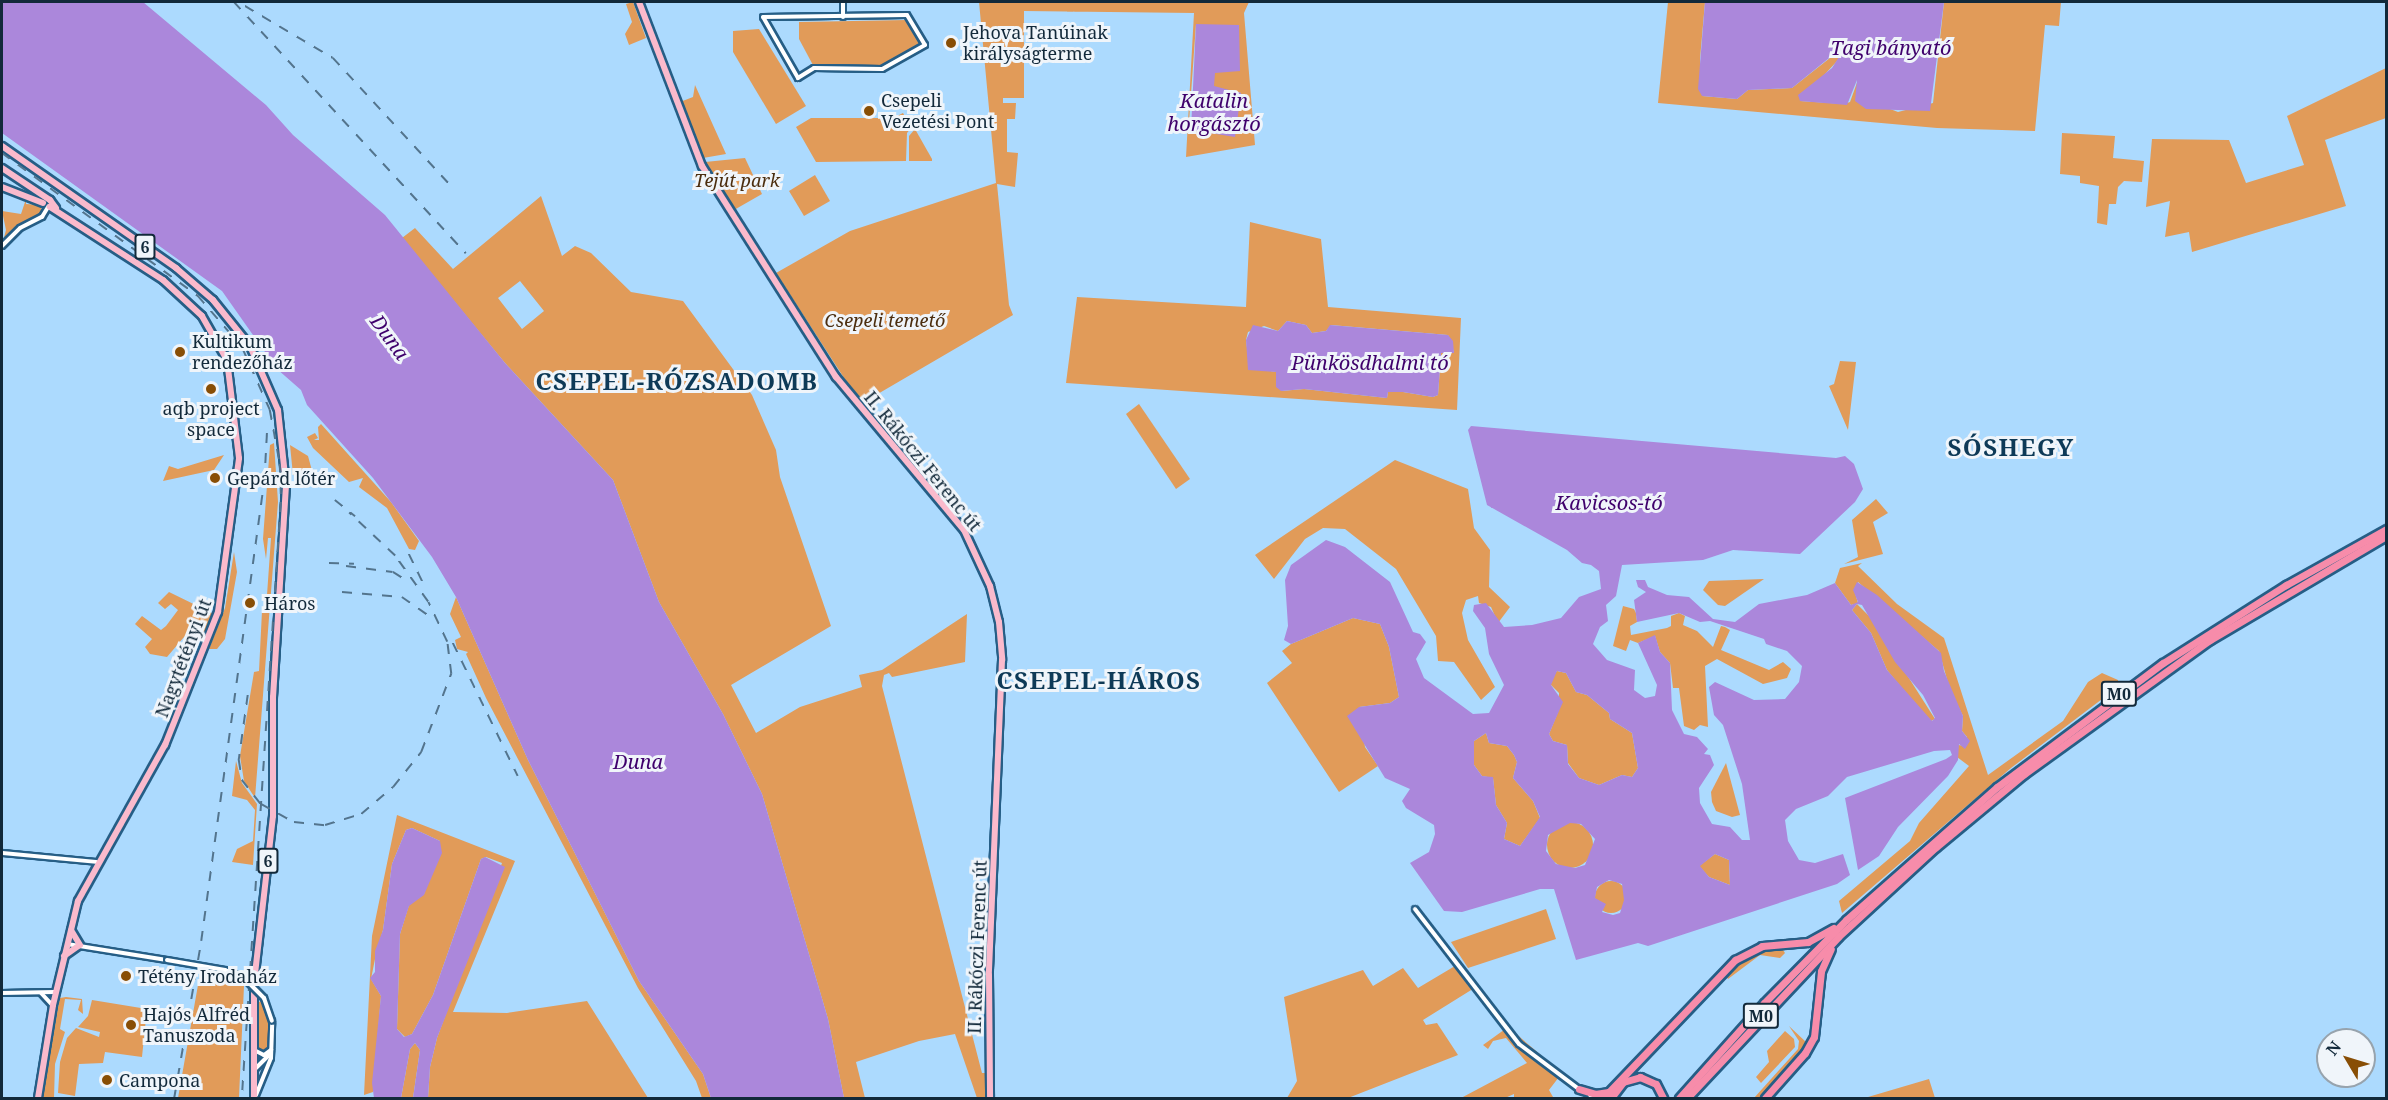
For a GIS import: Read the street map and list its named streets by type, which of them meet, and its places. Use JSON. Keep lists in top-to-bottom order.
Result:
{
  "streets": {
    "highway": ["M0"],
    "main road": ["6", "II. Rákóczi Ferenc út", "Nagytétényi út"]
  },
  "districts": ["CSEPEL-RÓZSADOMB", "SÓSHEGY", "CSEPEL-HÁROS"],
  "water": [
    "Tagi bányató",
    "Katalin horgásztó",
    "Duna",
    "Pünkösdhalmi tó",
    "Kavicsos-tó"
  ],
  "parks": ["Tejút park", "Csepeli temető"],
  "places": [
    "Jehova Tanúinak királyságterme",
    "Csepeli Vezetési Pont",
    "Kultikum rendezőház",
    "aqb project space",
    "Gepárd lőtér",
    "Háros",
    "Tétény Irodaház",
    "Hajós Alfréd Tanuszoda",
    "Campona"
  ],
  "north": "top left"
}
